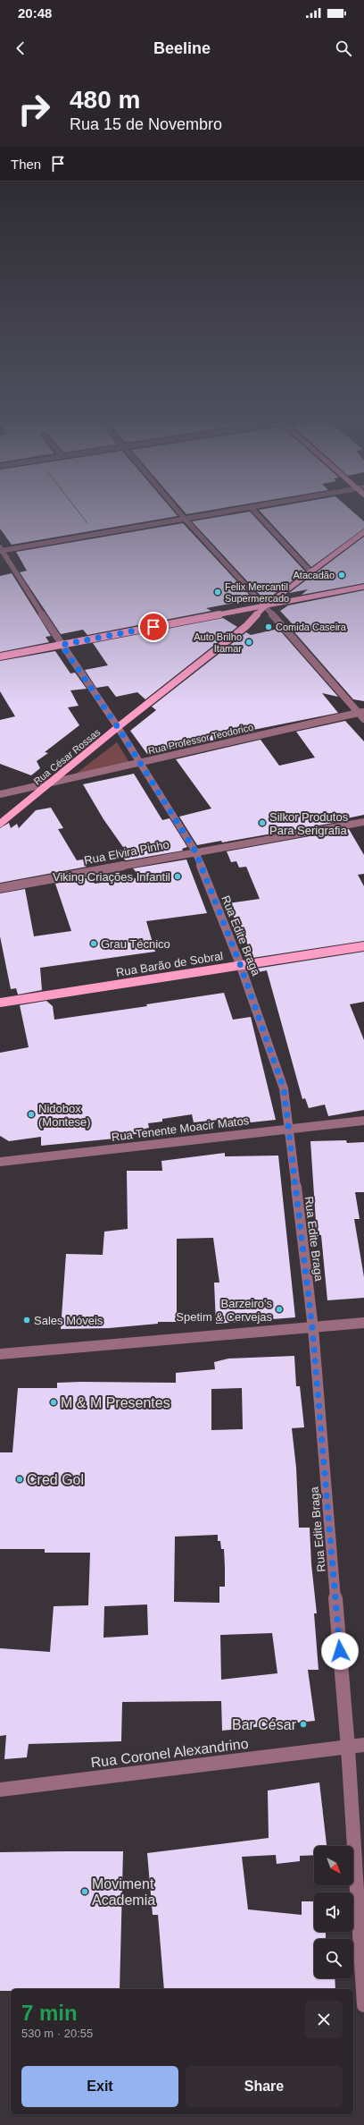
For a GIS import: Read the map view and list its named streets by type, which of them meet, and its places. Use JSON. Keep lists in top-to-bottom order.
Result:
{
  "streets": {
    "main road": ["Rua César Rossas", "Rua Barão de Sobral"],
    "street": [
      "Rua Professor Teodorico",
      "Rua Elvira Pinho",
      "Rua Edite Braga",
      "Rua Tenente Moacir Matos",
      "Rua Coronel Alexandrino"
    ]
  },
  "crossings": [
    ["Rua Professor Teodorico", "Rua César Rossas"],
    ["Rua Professor Teodorico", "Rua Edite Braga"],
    ["Rua César Rossas", "Rua Edite Braga"],
    ["Rua Elvira Pinho", "Rua Edite Braga"],
    ["Rua Edite Braga", "Rua Barão de Sobral"],
    ["Rua Edite Braga", "Rua Tenente Moacir Matos"],
    ["Rua Edite Braga", "Rua Coronel Alexandrino"]
  ],
  "places": [
    "Atacadão",
    "Felix Mercantil Supermercado",
    "Comida Caseira",
    "Auto Brilho Itamar",
    "Silkor Produtos Para Serigrafia",
    "Viking Criações Infantil",
    "Grau Técnico",
    "Nidobox (Montese)",
    "Barzeiro's Spetim & Cervejas",
    "Sales Móveis",
    "M & M Presentes",
    "Cred Gol",
    "Bar César",
    "Moviment Academia"
  ],
  "north": "bottom right",
  "page": {
    "status": "20:48",
    "header": "Beeline",
    "turn": ["480 m", "Rua 15 de Novembro"],
    "then": "Then",
    "heading": ["7 min", "530 m · 20:55"],
    "buttons": ["Exit", "Share"]
  }
}
